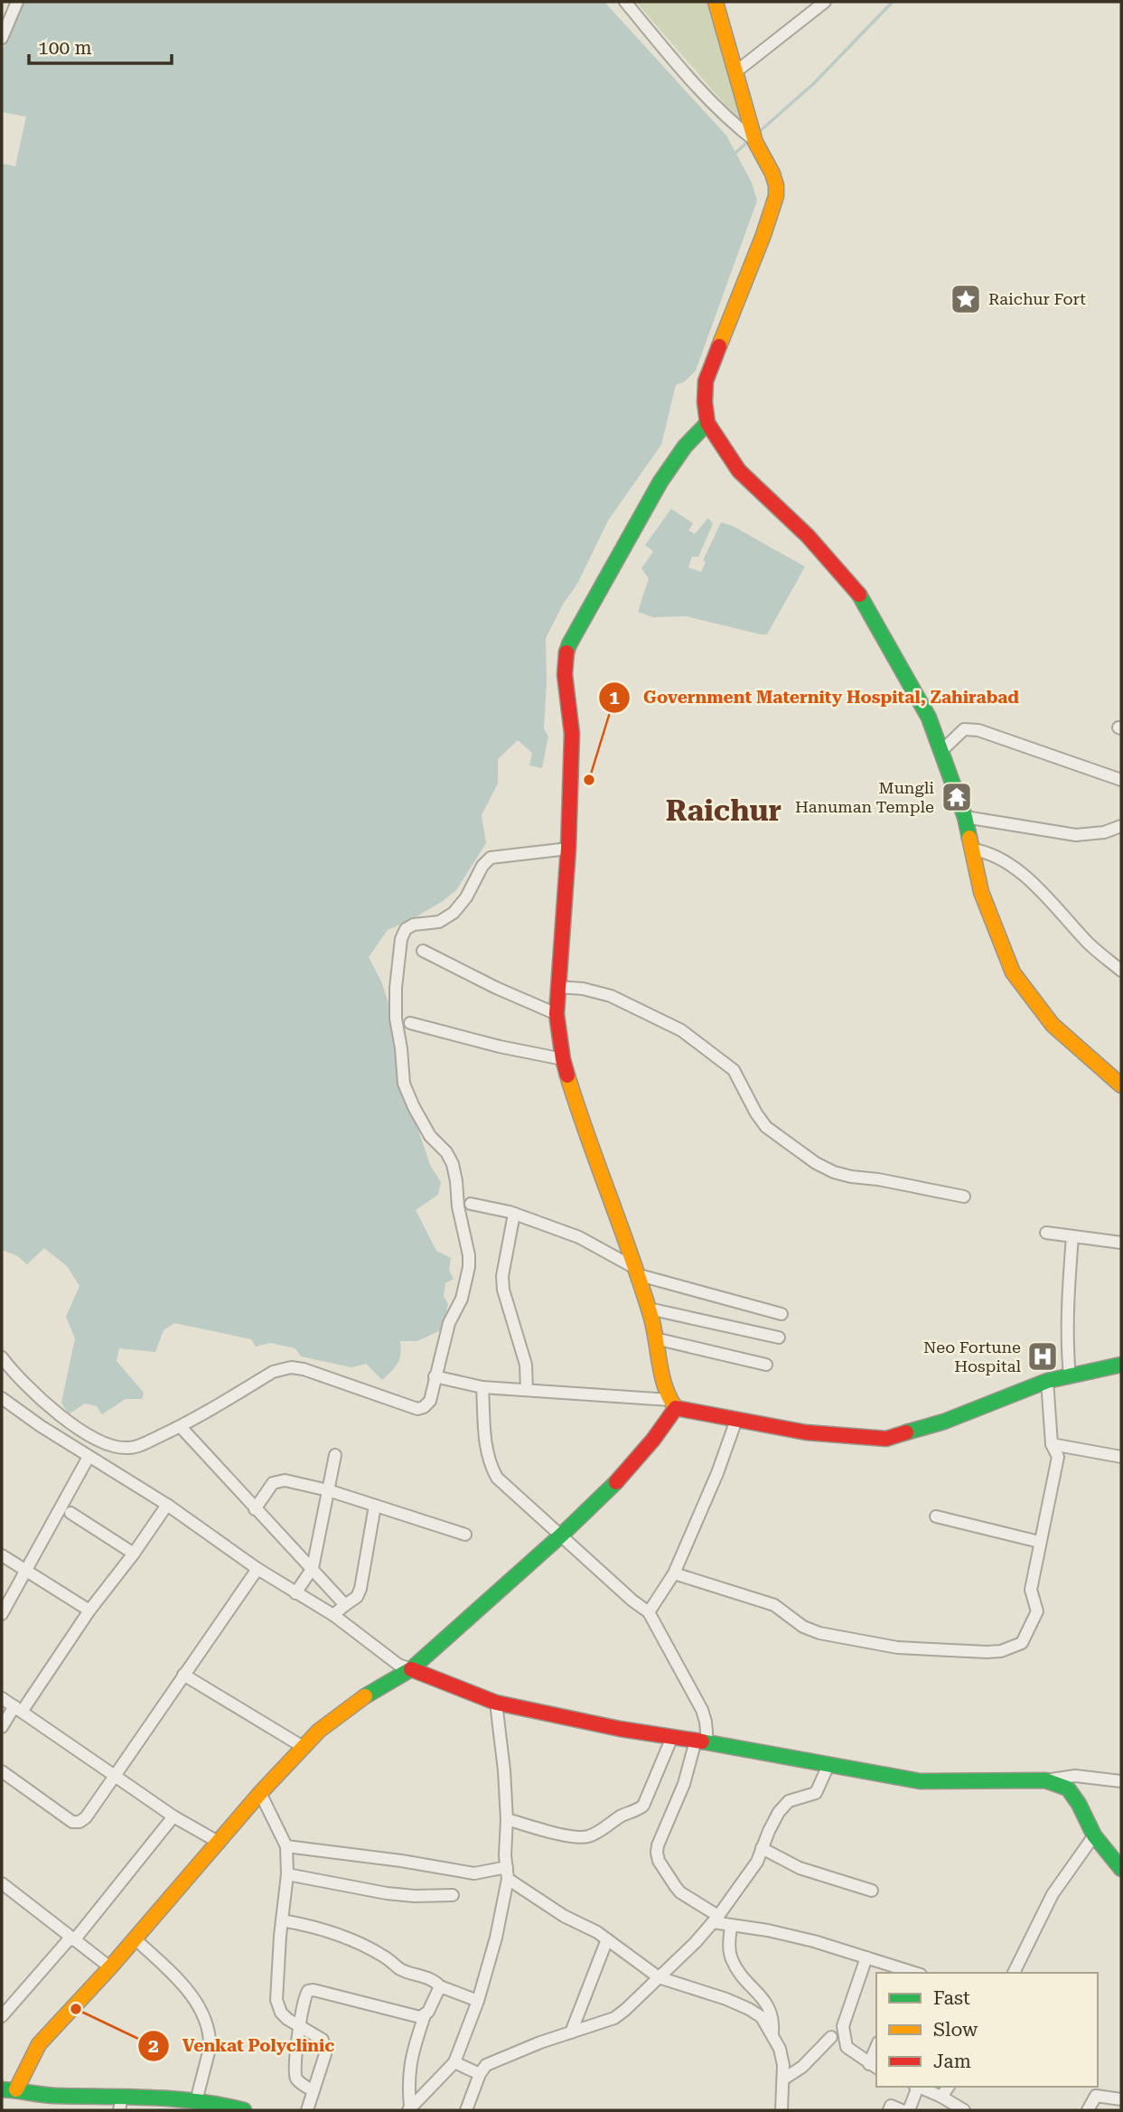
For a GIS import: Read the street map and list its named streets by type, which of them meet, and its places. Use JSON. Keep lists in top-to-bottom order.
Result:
{
  "districts": ["Raichur"],
  "places": {
    "place": ["Raichur Fort"],
    "other": ["Government Maternity Hospital, Zahirabad", "Venkat Polyclinic"],
    "temple": ["Mungli Hanuman Temple"],
    "hospital": ["Neo Fortune Hospital"]
  },
  "legend": ["Fast", "Slow", "Jam"],
  "scale_bar": "100 m"
}
